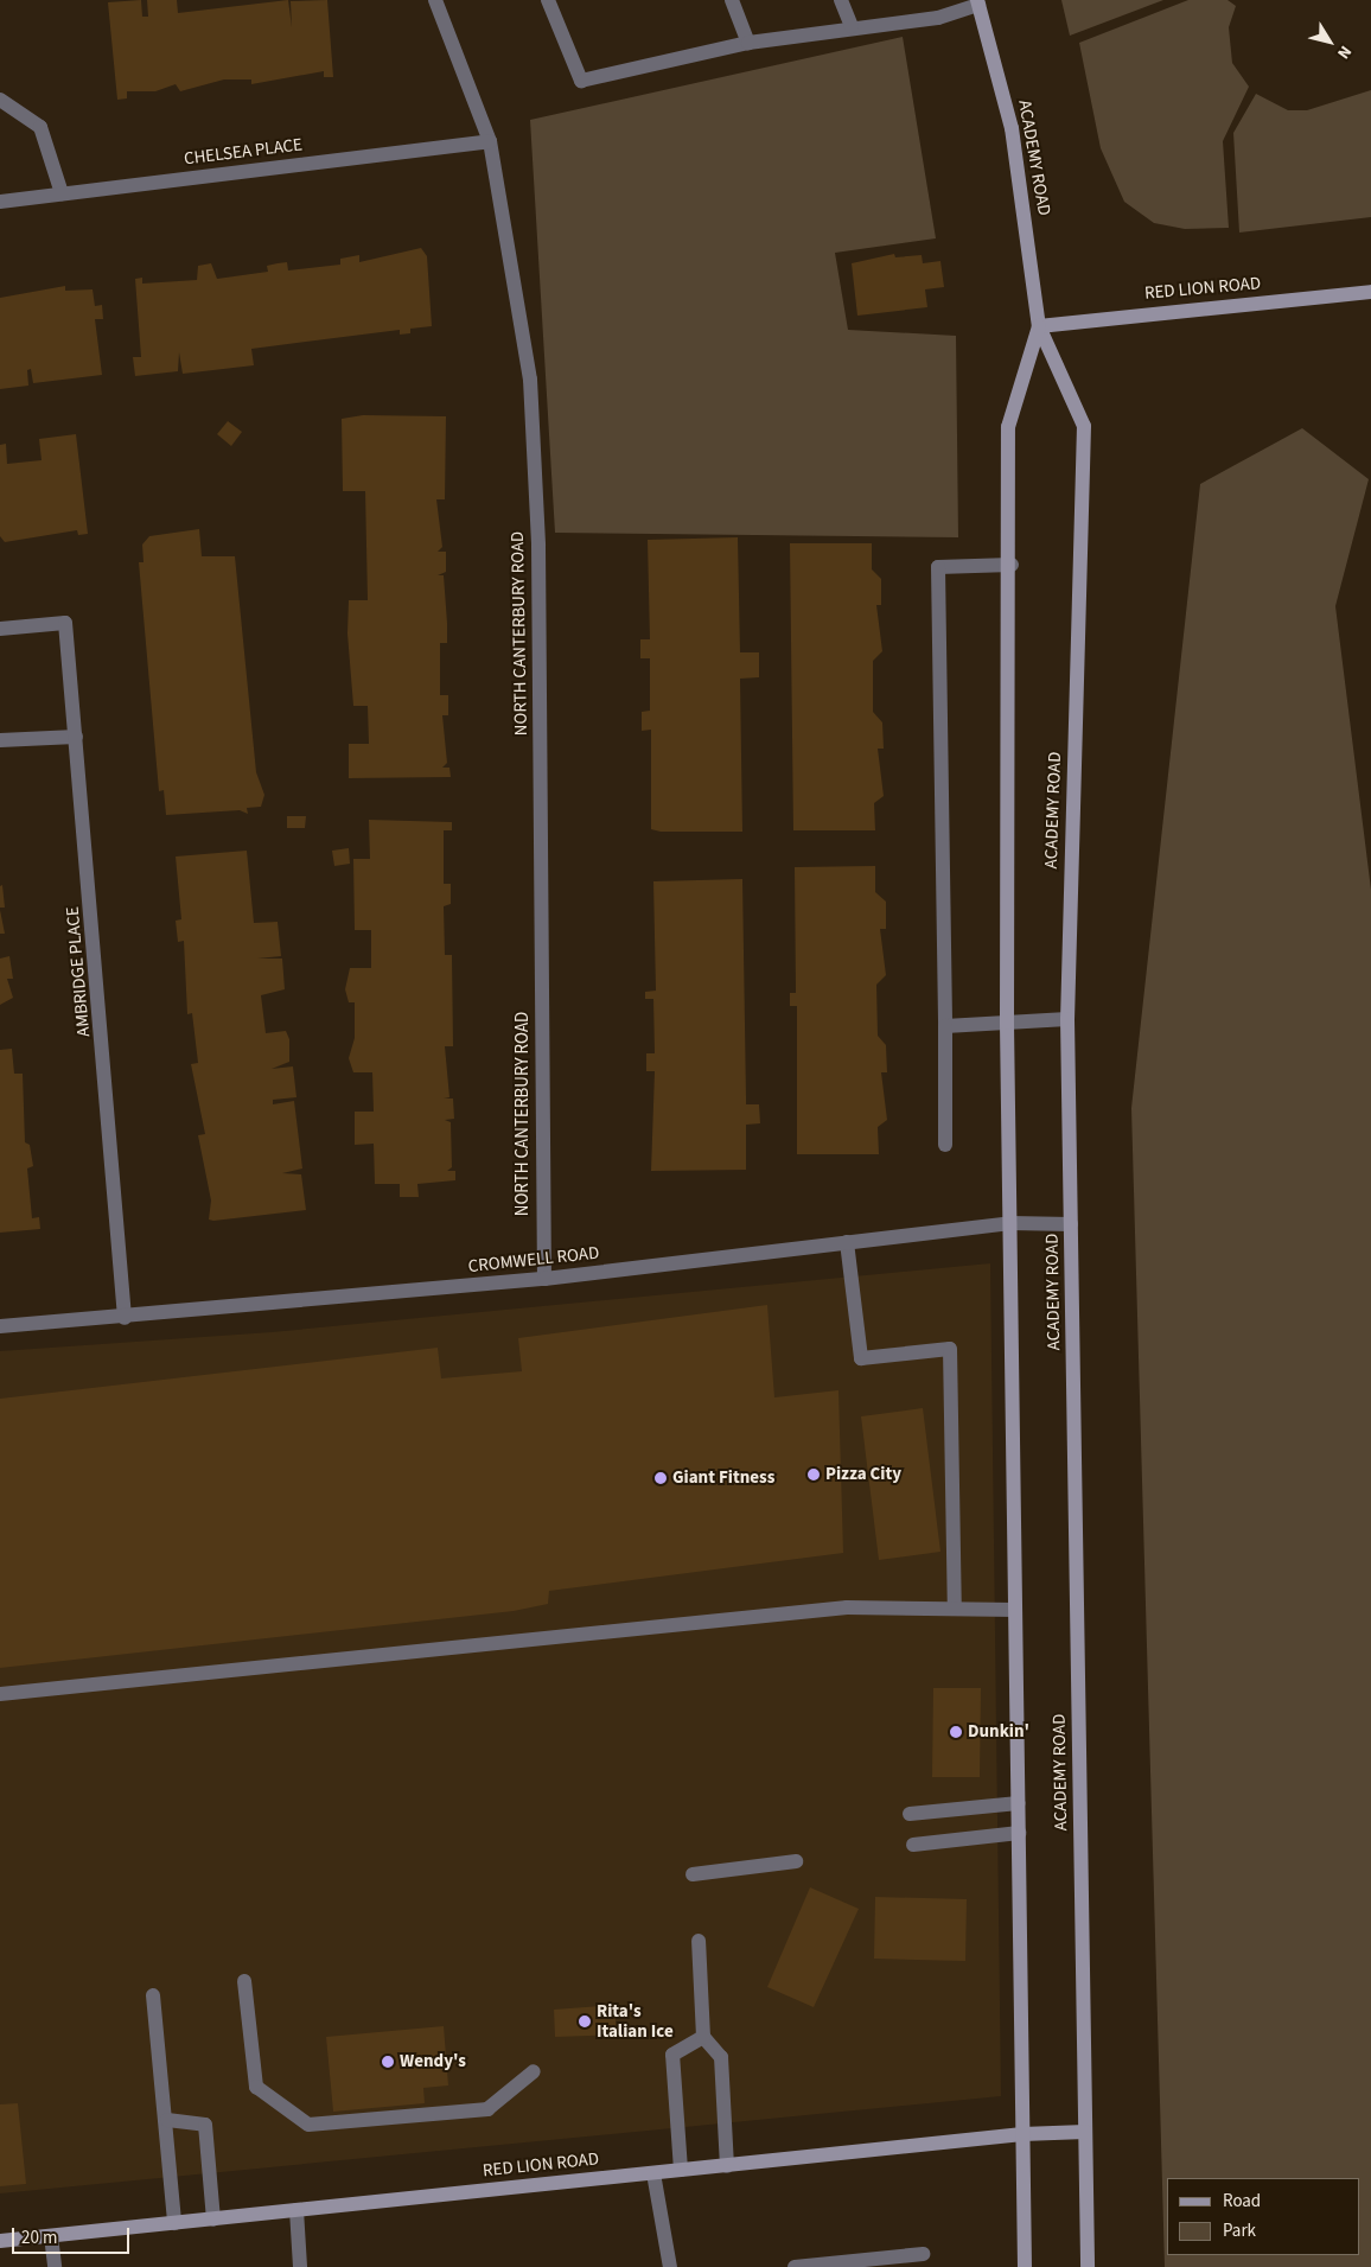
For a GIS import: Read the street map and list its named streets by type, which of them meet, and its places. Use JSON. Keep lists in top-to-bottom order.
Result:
{
  "streets": {
    "main road": ["ACADEMY ROAD", "RED LION ROAD"],
    "street": [
      "CHELSEA PLACE",
      "NORTH CANTERBURY ROAD",
      "AMBRIDGE PLACE",
      "CROMWELL ROAD"
    ]
  },
  "crossings": [
    ["CHELSEA PLACE", "NORTH CANTERBURY ROAD"],
    ["ACADEMY ROAD", "RED LION ROAD"],
    ["ACADEMY ROAD", "CROMWELL ROAD"],
    ["NORTH CANTERBURY ROAD", "CROMWELL ROAD"],
    ["AMBRIDGE PLACE", "CROMWELL ROAD"]
  ],
  "places": [
    "Pizza City",
    "Giant Fitness",
    "Dunkin'",
    "Rita's Italian Ice",
    "Wendy's"
  ],
  "legend": ["Road", "Park"],
  "scale_bar": "20 m",
  "north": "bottom right"
}
